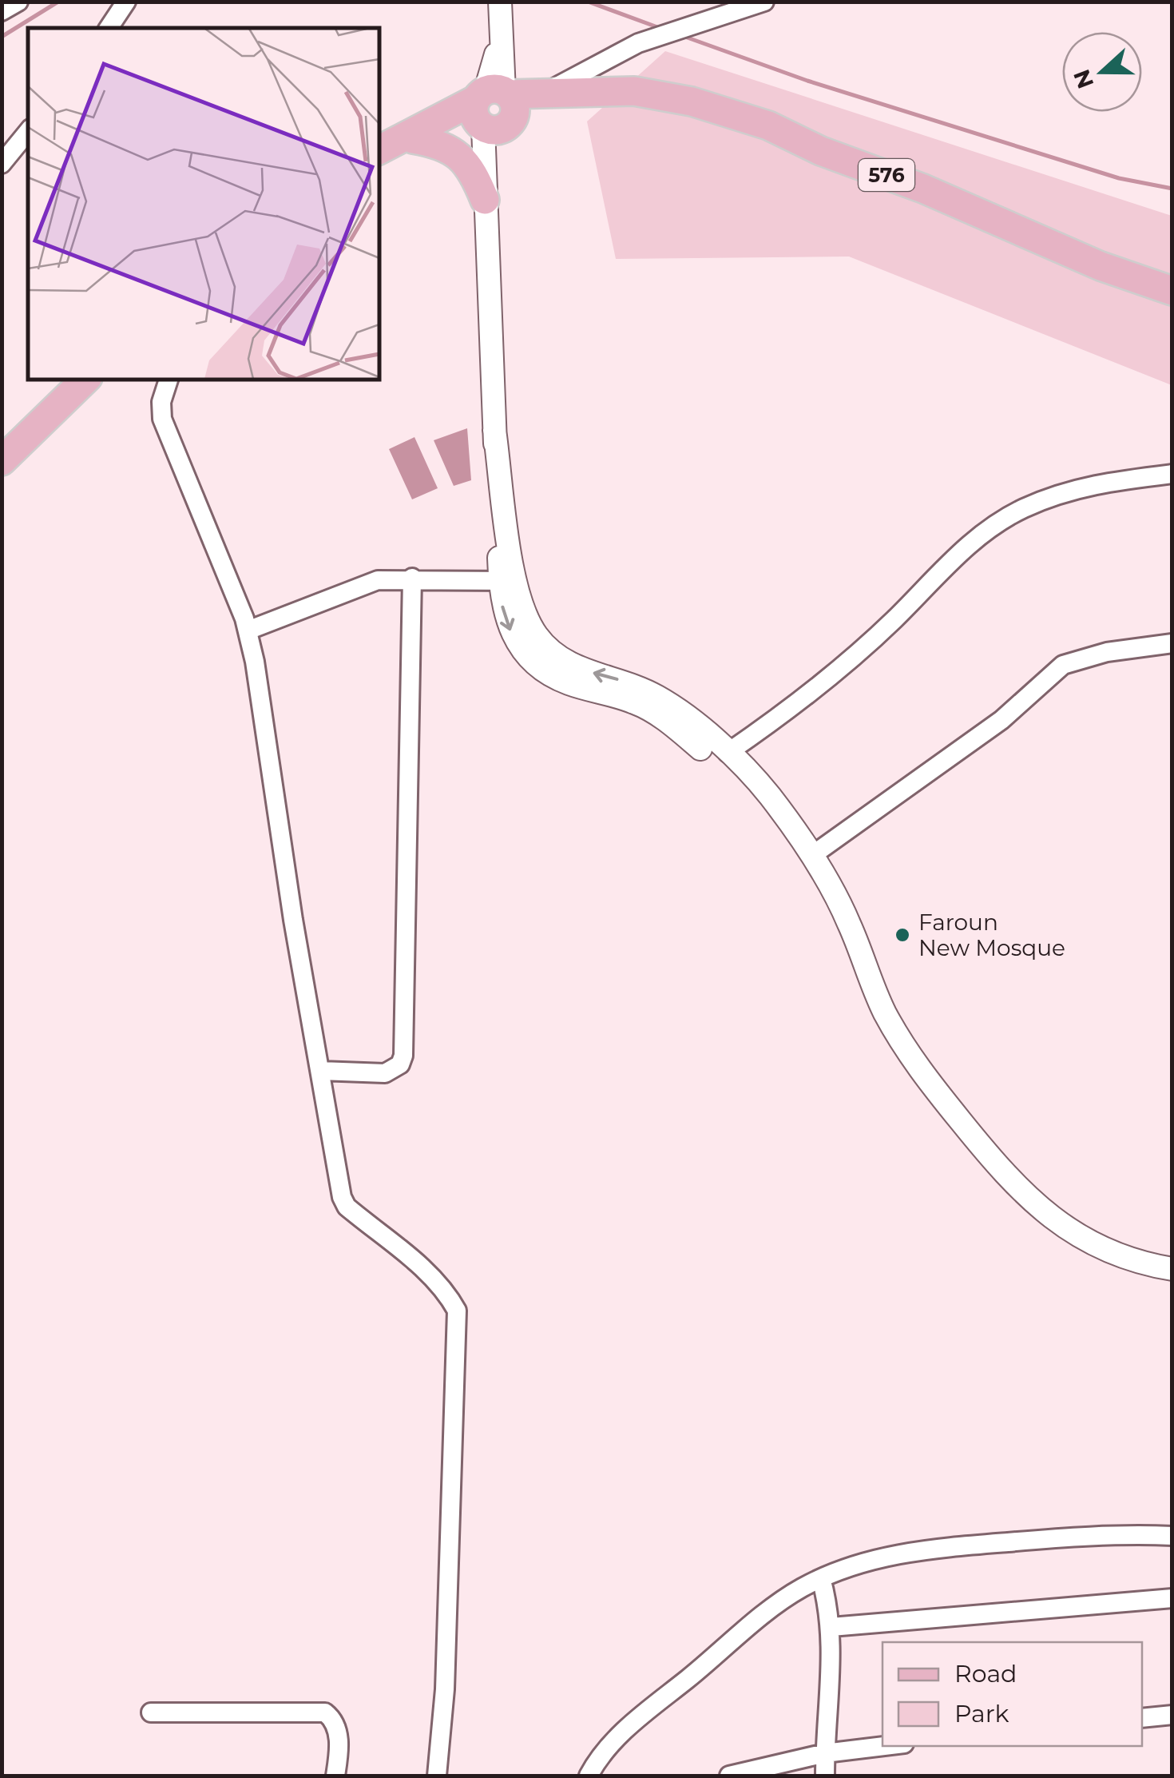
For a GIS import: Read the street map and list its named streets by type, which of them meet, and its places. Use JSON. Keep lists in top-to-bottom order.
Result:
{
  "streets": {
    "main road": ["576"]
  },
  "places": ["Faroun New Mosque"],
  "legend": ["Road", "Park"],
  "north": "left"
}
